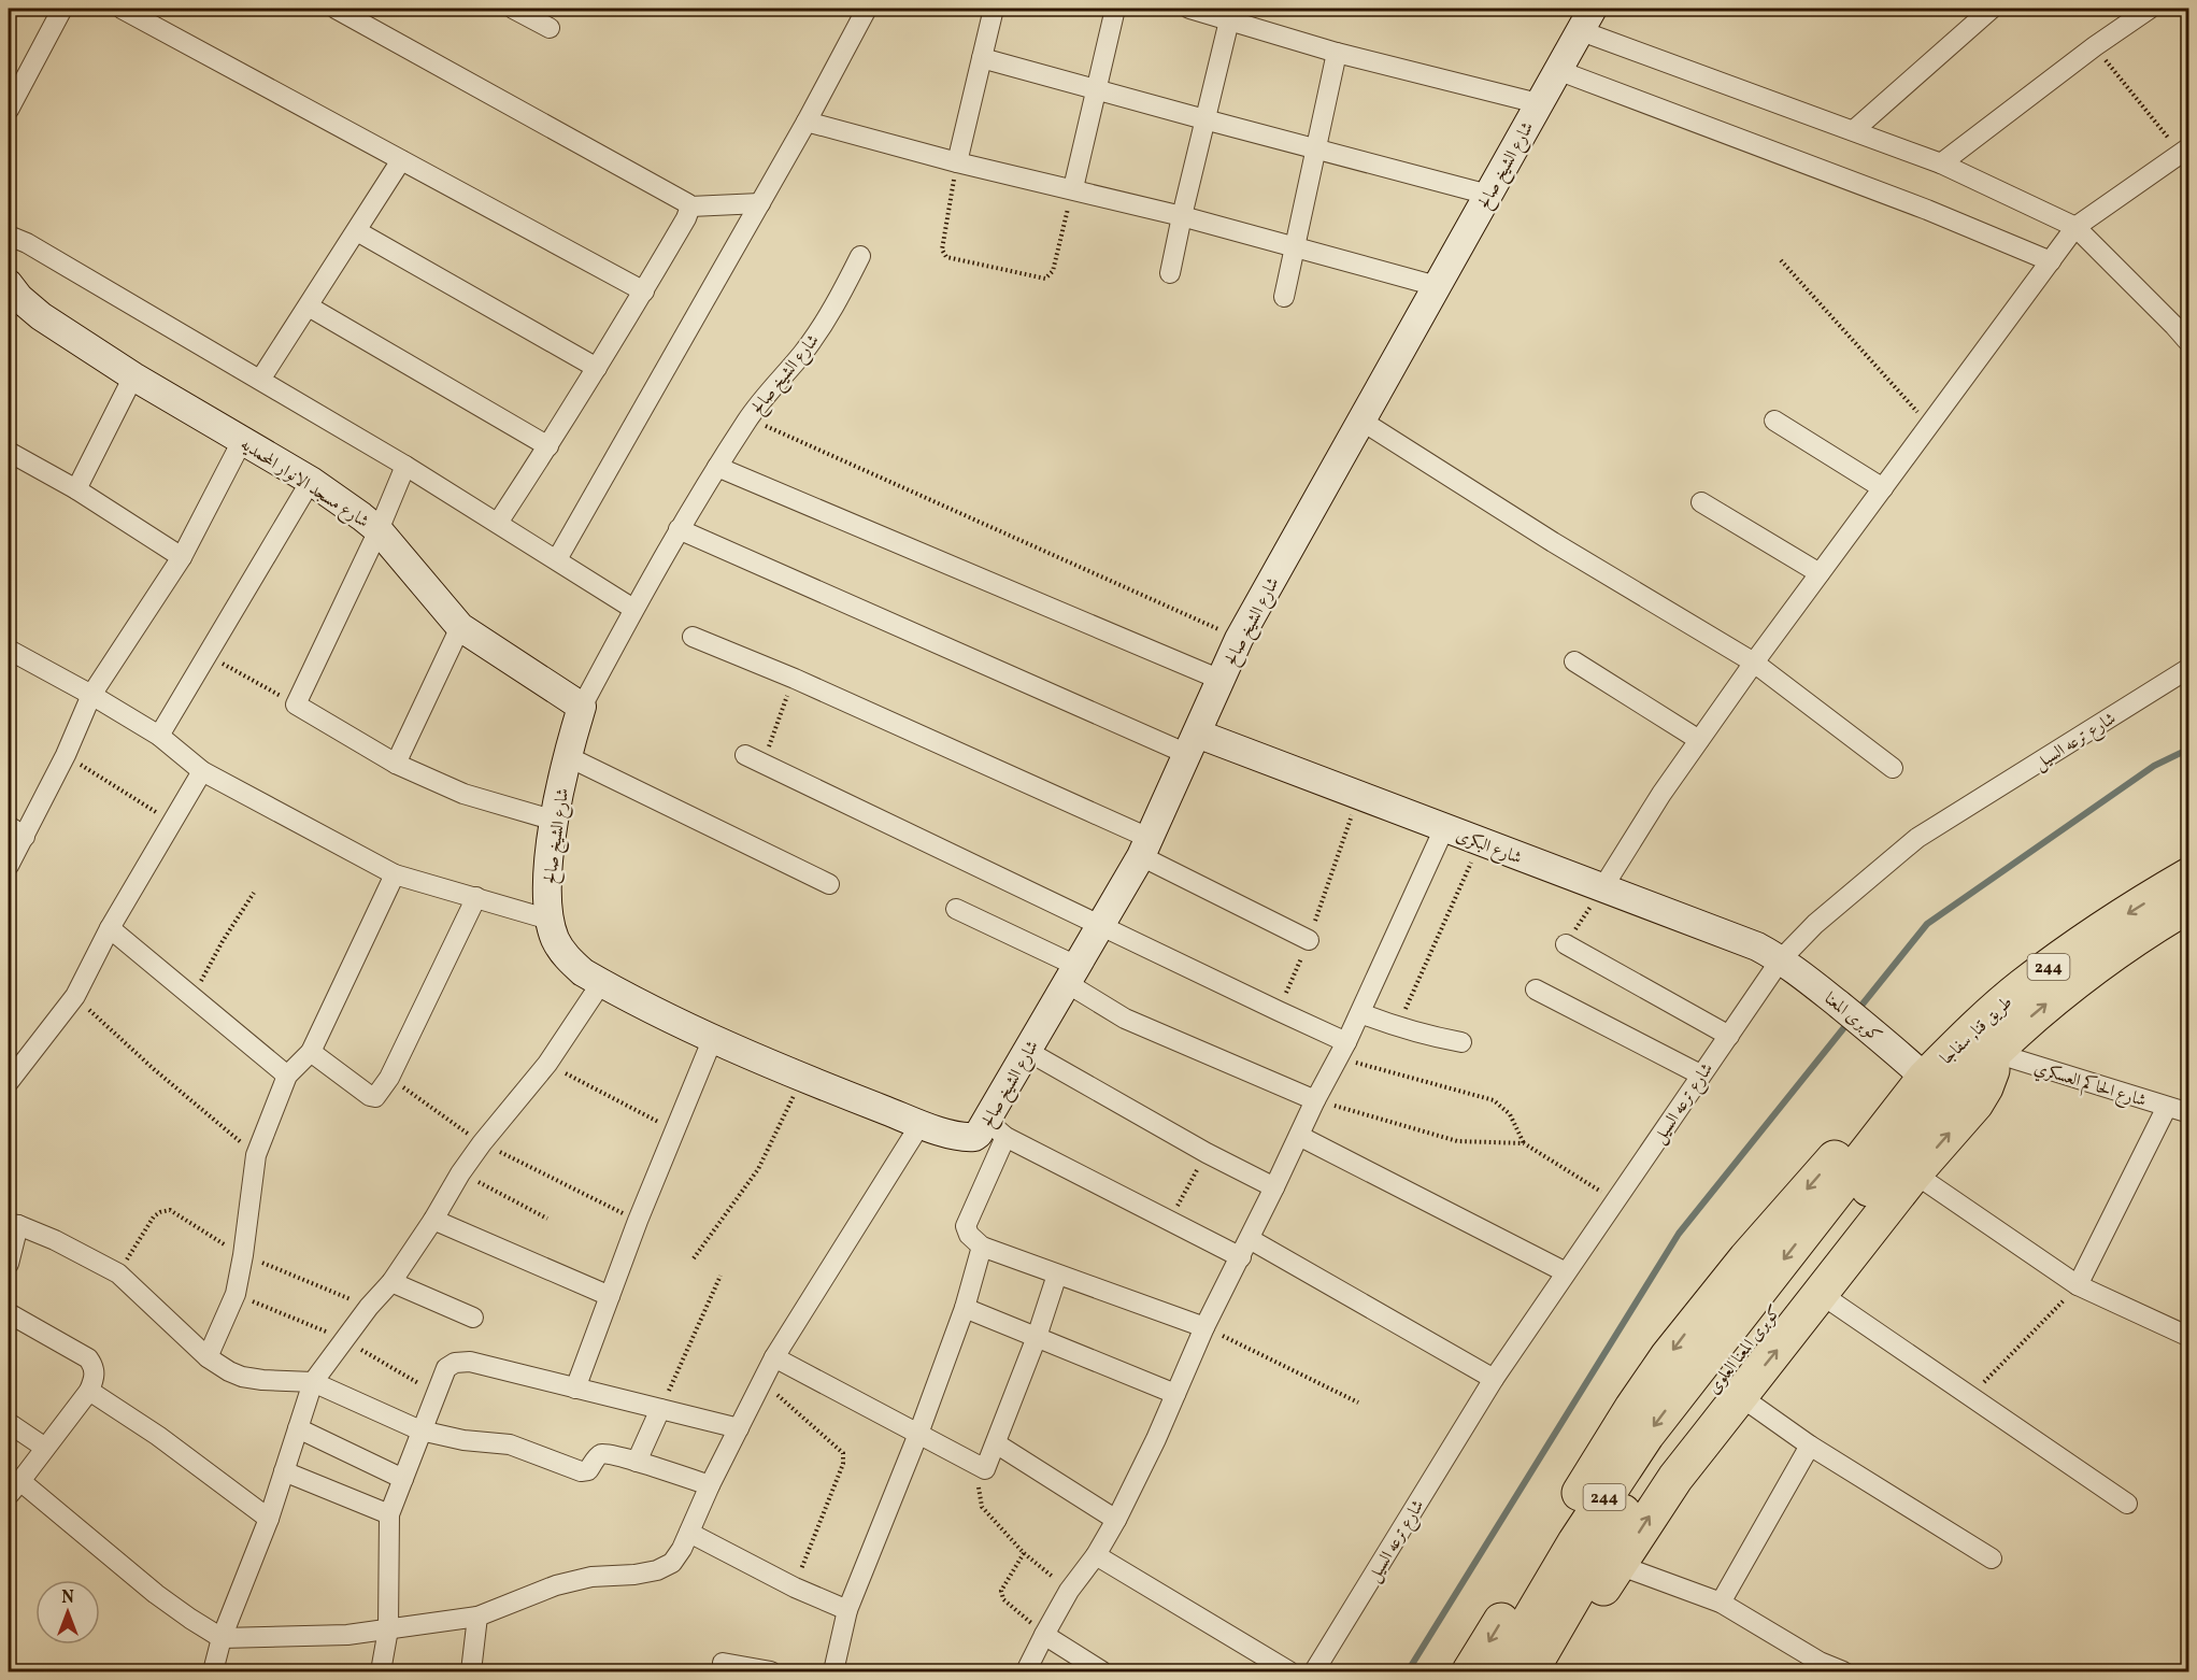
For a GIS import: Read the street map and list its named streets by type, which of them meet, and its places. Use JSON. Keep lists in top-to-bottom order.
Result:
{
  "streets": {
    "highway": ["244", "طريق قنا, سفاجا", "كوبرى المعنا العلوى"],
    "street": [
      "شارع الشيخ صالح",
      "شارع مسجد الانوار المحمديه",
      "شارع ترعه السيل",
      "شارع البكرى",
      "كوبرى المعنا",
      "شارع الحاكم العسكري"
    ]
  },
  "crossings": [
    ["شارع الشيخ صالح", "شارع مسجد الانوار المحمديه"],
    ["شارع الشيخ صالح", "شارع البكرى"],
    ["شارع ترعه السيل", "شارع البكرى"],
    ["شارع ترعه السيل", "كوبرى المعنا"],
    ["شارع البكرى", "كوبرى المعنا"],
    ["كوبرى المعنا", "طريق قنا, سفاجا"],
    ["كوبرى المعنا", "كوبرى المعنا العلوى"],
    ["طريق قنا, سفاجا", "شارع الحاكم العسكري"],
    ["طريق قنا, سفاجا", "كوبرى المعنا العلوى"],
    ["شارع الحاكم العسكري", "كوبرى المعنا العلوى"]
  ],
  "north": "top"
}
